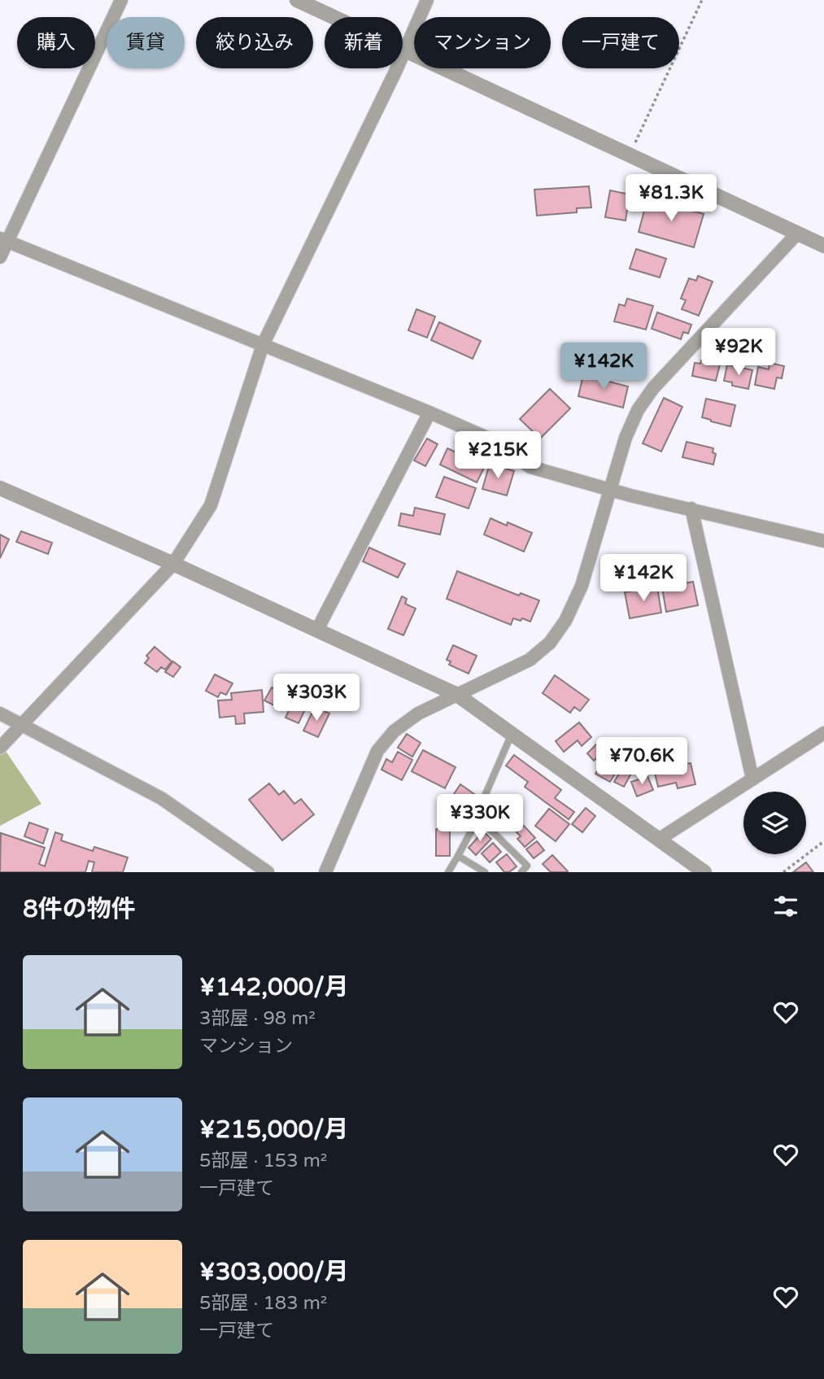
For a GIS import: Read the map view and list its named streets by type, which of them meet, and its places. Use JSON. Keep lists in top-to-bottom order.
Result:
{
  "page": {
    "chip": [
      "購入",
      "賃貸",
      "絞り込み",
      "新着",
      "マンション",
      "一戸建て"
    ],
    "price": [
      "¥81.3K",
      "¥92K",
      "¥142K",
      "¥215K",
      "¥142K",
      "¥303K",
      "¥70.6K",
      "¥330K"
    ],
    "heading": "8件の物件",
    "list": [
      {
        "name": "¥142,000/月",
        "note": "3部屋 · 98 m² · マンション"
      },
      {
        "name": "¥215,000/月",
        "note": "5部屋 · 153 m² · 一戸建て"
      },
      {
        "name": "¥303,000/月",
        "note": "5部屋 · 183 m² · 一戸建て"
      }
    ]
  }
}
